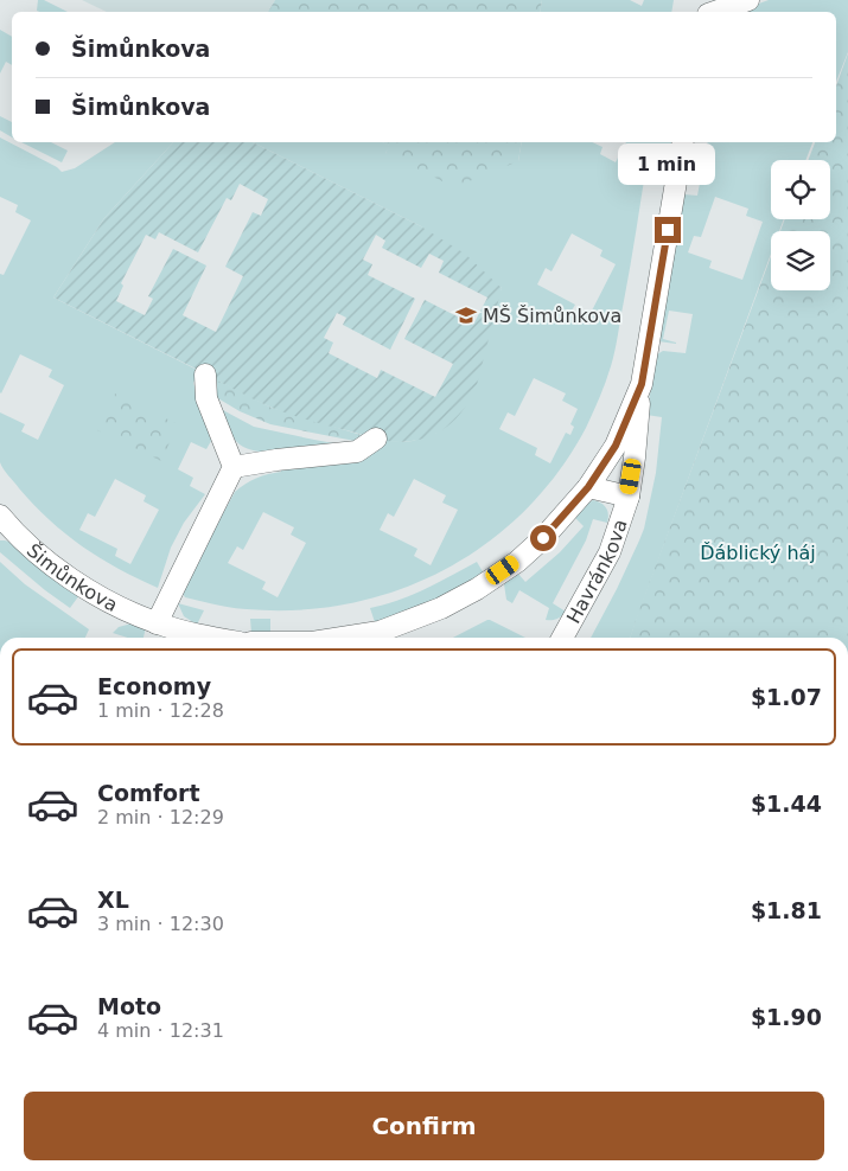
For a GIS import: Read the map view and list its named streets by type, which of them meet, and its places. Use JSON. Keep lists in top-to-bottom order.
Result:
{
  "streets": {
    "street": ["Havránkova", "Šimůnkova"]
  },
  "parks": ["Ďáblický háj"],
  "places": {
    "school or university": ["MŠ Šimůnkova"]
  },
  "page": {
    "banner": ["Šimůnkova", "Šimůnkova"],
    "bubble": "1 min",
    "list": [
      {
        "name": "Economy",
        "note": "1 min · 12:28",
        "value": "$1.07"
      },
      {
        "name": "Comfort",
        "note": "2 min · 12:29",
        "value": "$1.44"
      },
      {
        "name": "XL",
        "note": "3 min · 12:30",
        "value": "$1.81"
      },
      {
        "name": "Moto",
        "note": "4 min · 12:31",
        "value": "$1.90"
      }
    ],
    "buttons": "Confirm"
  }
}
